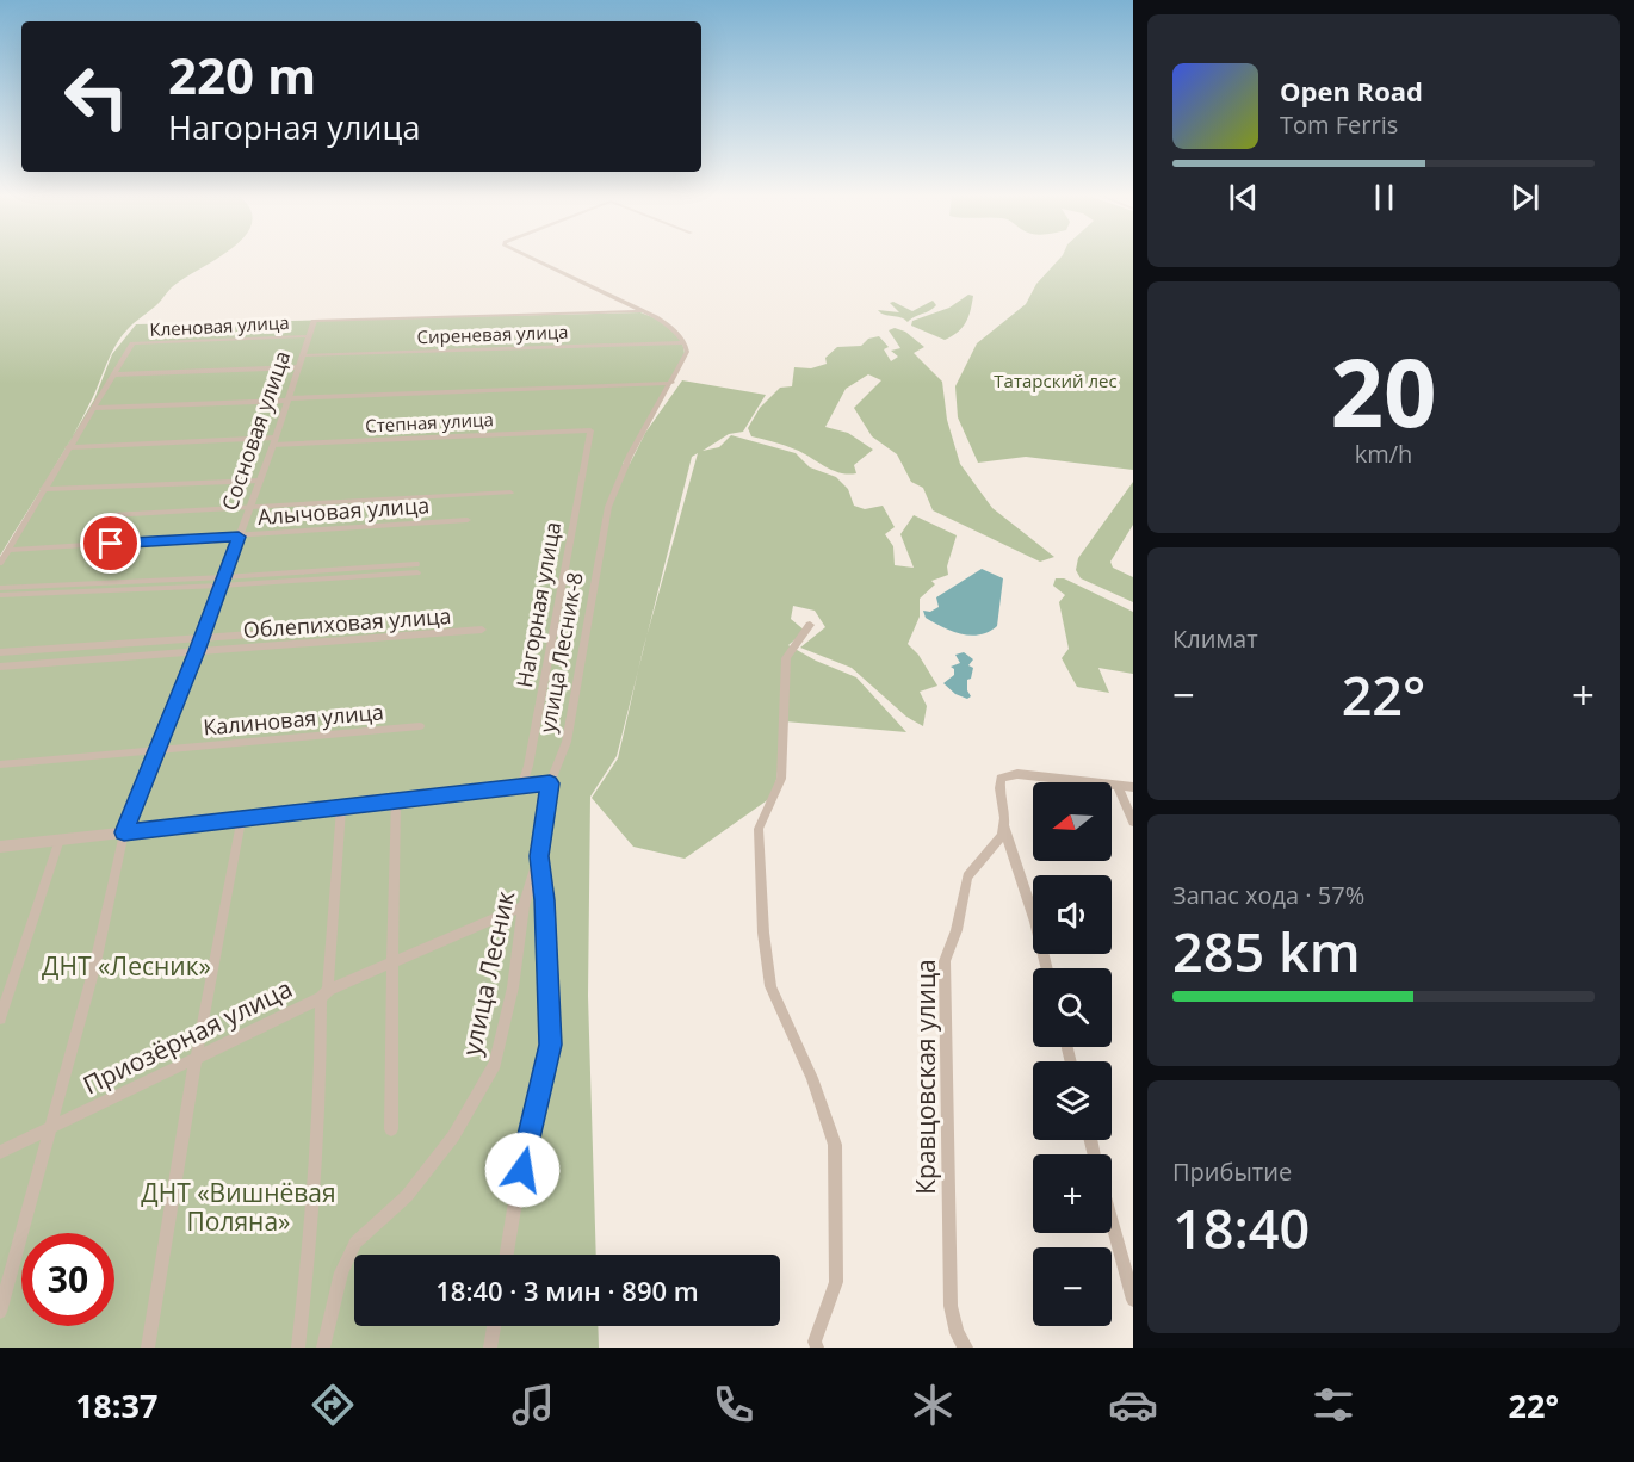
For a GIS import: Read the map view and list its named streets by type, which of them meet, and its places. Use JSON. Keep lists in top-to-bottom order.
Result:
{
  "streets": {
    "street": [
      "Кленовая улица",
      "Сиреневая улица",
      "Степная улица",
      "Сосновая улица",
      "Алычовая улица",
      "Нагорная улица",
      "Облепиховая улица",
      "улица Лесник-8",
      "Калиновая улица",
      "улица Лесник",
      "Приозёрная улица",
      "Кравцовская улица"
    ]
  },
  "crossings": [
    ["Кленовая улица", "Сосновая улица"],
    ["Сиреневая улица", "Сосновая улица"],
    ["Сиреневая улица", "улица Лесник-8"],
    ["Степная улица", "Сосновая улица"],
    ["Степная улица", "Нагорная улица"],
    ["Сосновая улица", "Алычовая улица"],
    ["Сосновая улица", "Облепиховая улица"],
    ["Сосновая улица", "Калиновая улица"],
    ["улица Лесник-8", "улица Лесник"],
    ["улица Лесник", "Приозёрная улица"]
  ],
  "parks": ["Татарский лес", "ДНТ «Лесник»", "ДНТ «Вишнёвая Поляна»"],
  "north": "left",
  "page": {
    "turn": ["220 m", "Нагорная улица"],
    "song": ["Open Road", "Tom Ferris"],
    "tile": [
      ["20", "km/h"],
      "Климат",
      ["Запас хода · 57%", "285 km"],
      ["Прибытие", "18:40"]
    ],
    "heat": ["−", "22°", "+"],
    "map_buttons": ["+", "−"],
    "limit": "30",
    "trip": "18:40 · 3 мин · 890 m",
    "tabs": ["18:37", "22°"]
  }
}
